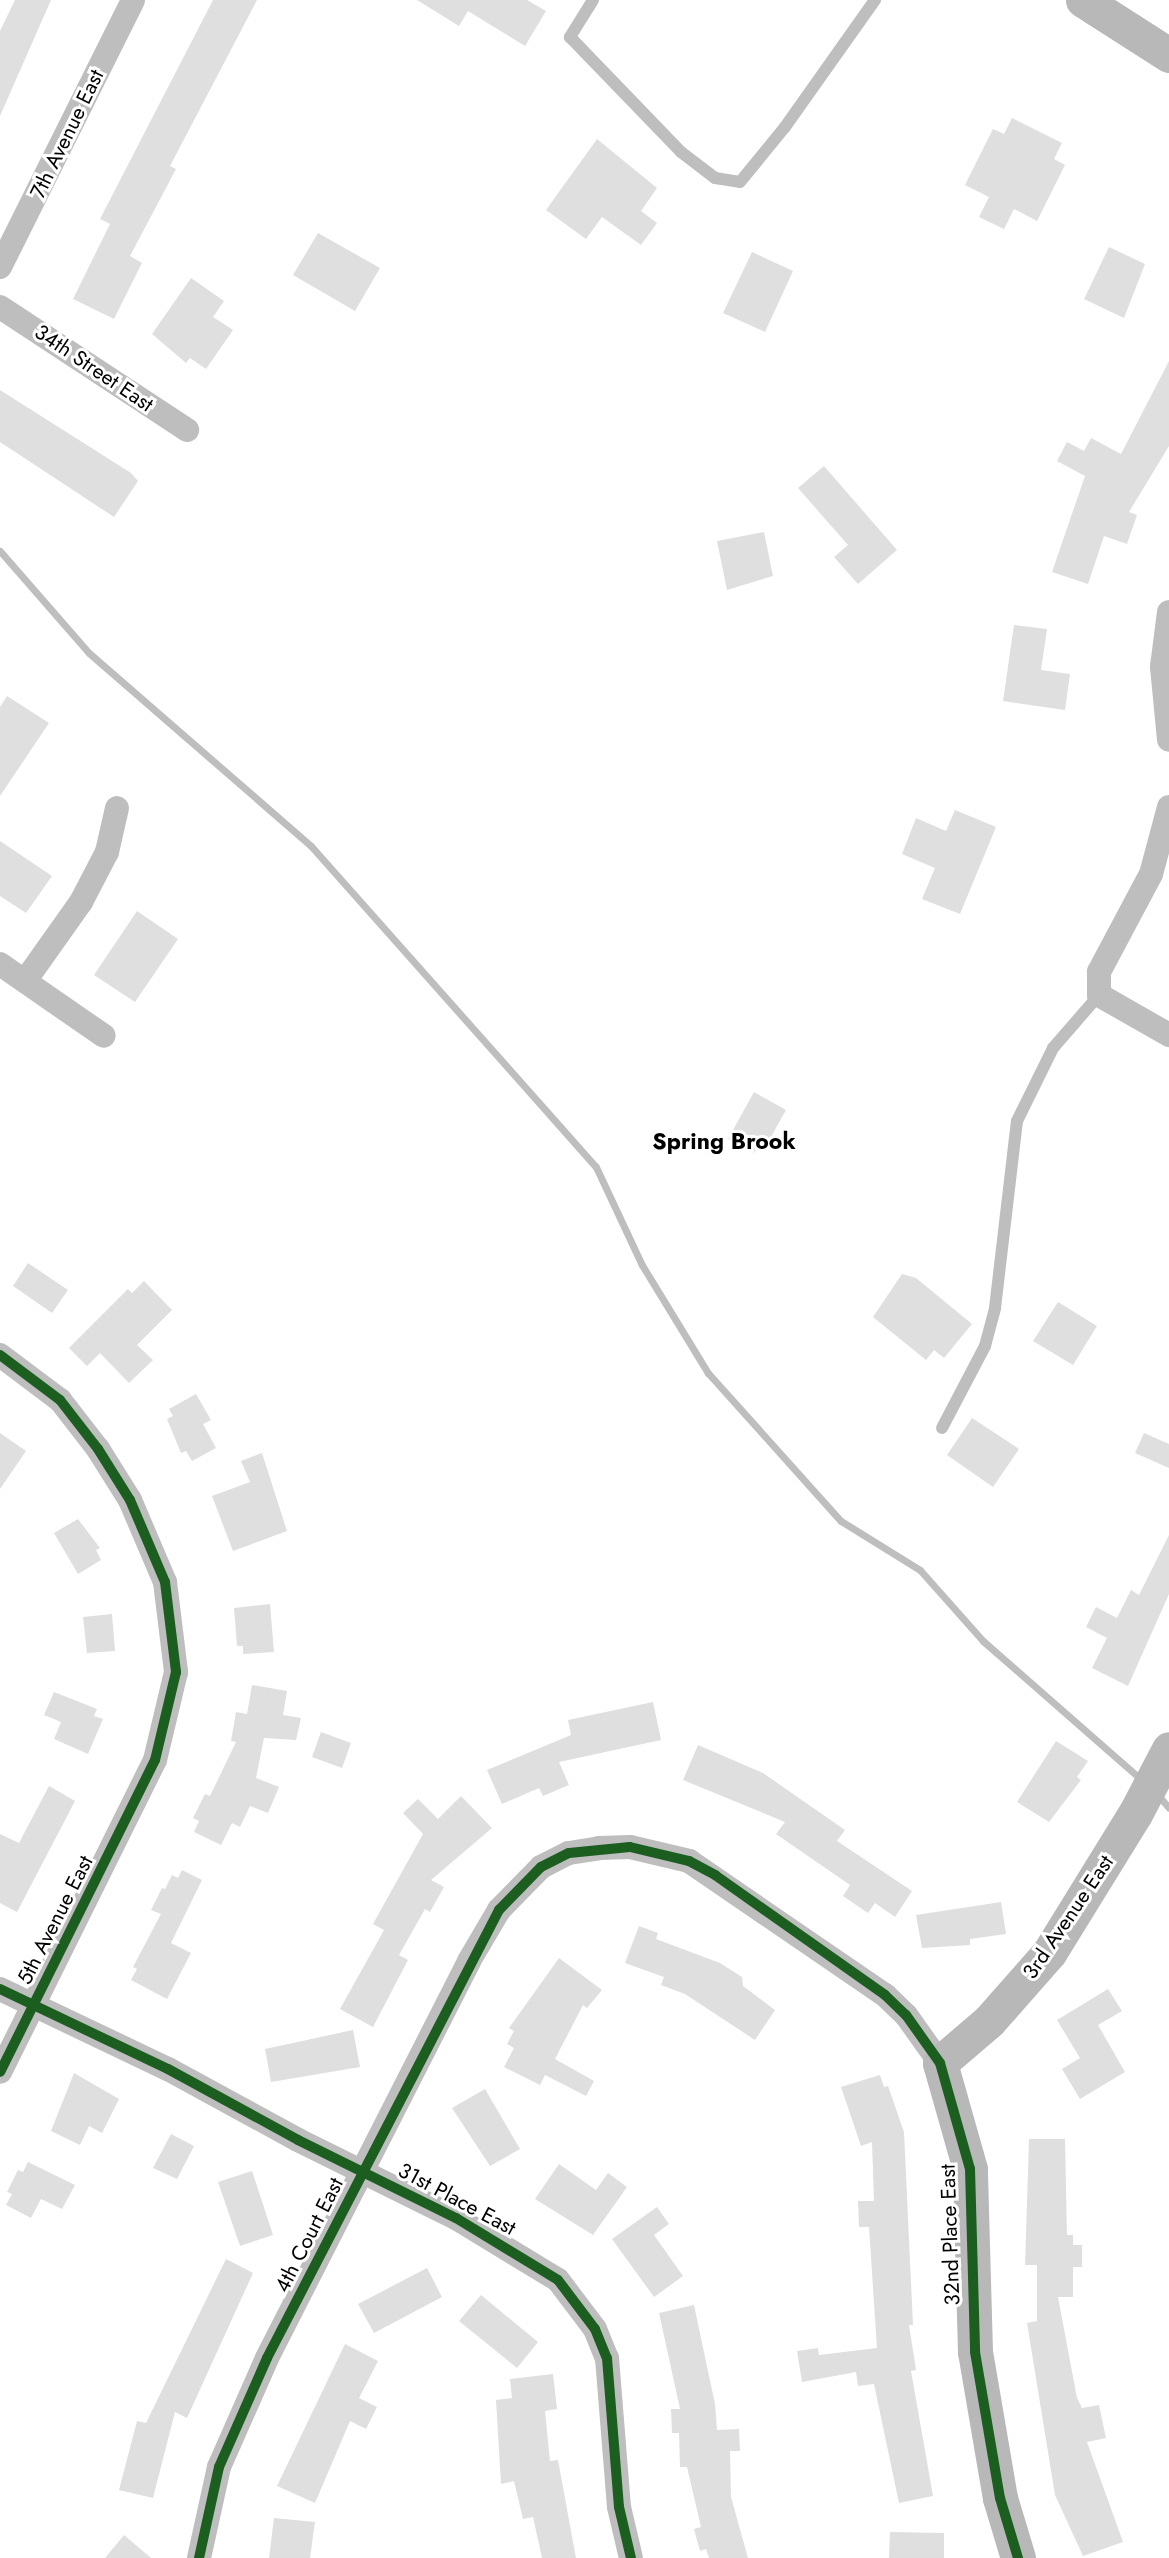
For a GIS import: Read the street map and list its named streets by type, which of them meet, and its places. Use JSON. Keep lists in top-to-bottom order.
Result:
{
  "streets": {
    "street": [
      "7th Avenue East",
      "34th Street East",
      "3rd Avenue East",
      "5th Avenue East",
      "31st Place East",
      "4th Court East",
      "32nd Place East"
    ]
  },
  "crossings": [
    ["3rd Avenue East", "32nd Place East"],
    ["5th Avenue East", "31st Place East"],
    ["31st Place East", "4th Court East"],
    ["4th Court East", "32nd Place East"]
  ],
  "districts": ["Spring Brook"]
}
